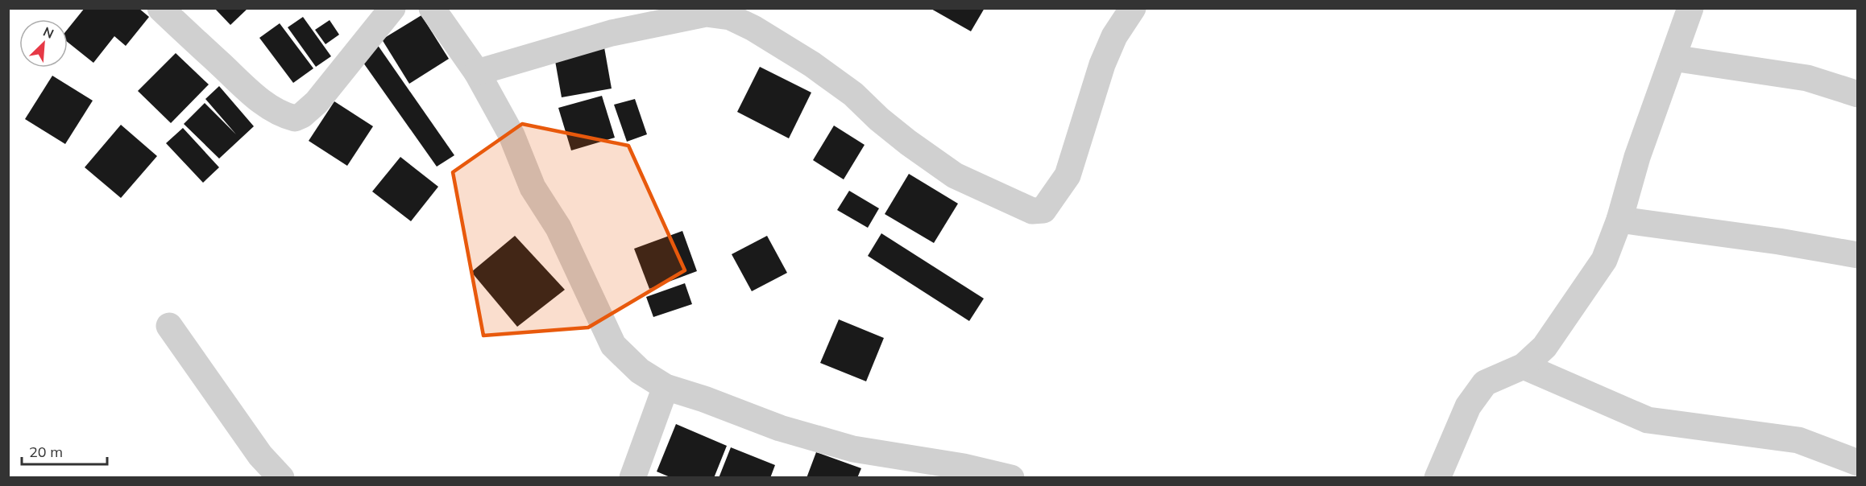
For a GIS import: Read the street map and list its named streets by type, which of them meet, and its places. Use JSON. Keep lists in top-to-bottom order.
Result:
{
  "scale_bar": "20 m",
  "north": "top right"
}
